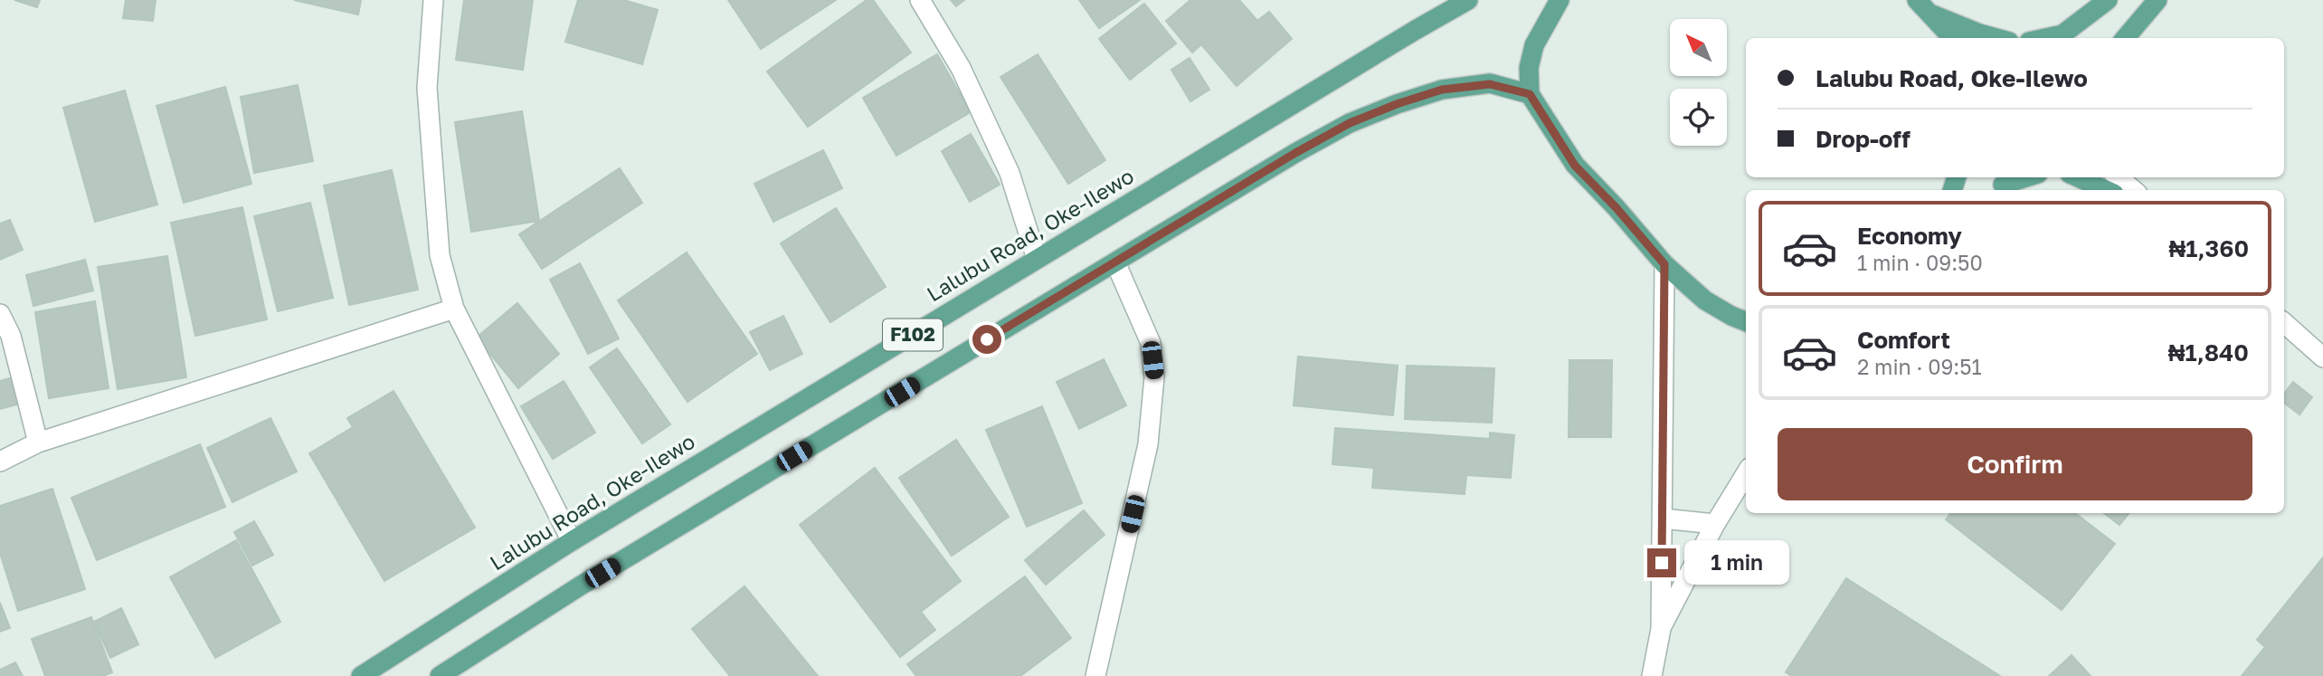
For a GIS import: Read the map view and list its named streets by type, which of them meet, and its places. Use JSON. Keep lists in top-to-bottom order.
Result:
{
  "streets": {
    "main road": ["Lalubu Road, Oke-Ilewo", "F102"]
  },
  "north": "top left",
  "page": {
    "banner": ["Lalubu Road, Oke-Ilewo", "Drop-off"],
    "list": [
      {
        "name": "Economy",
        "note": "1 min · 09:50",
        "value": "₦1,360"
      },
      {
        "name": "Comfort",
        "note": "2 min · 09:51",
        "value": "₦1,840"
      }
    ],
    "buttons": "Confirm",
    "bubble": "1 min"
  }
}
